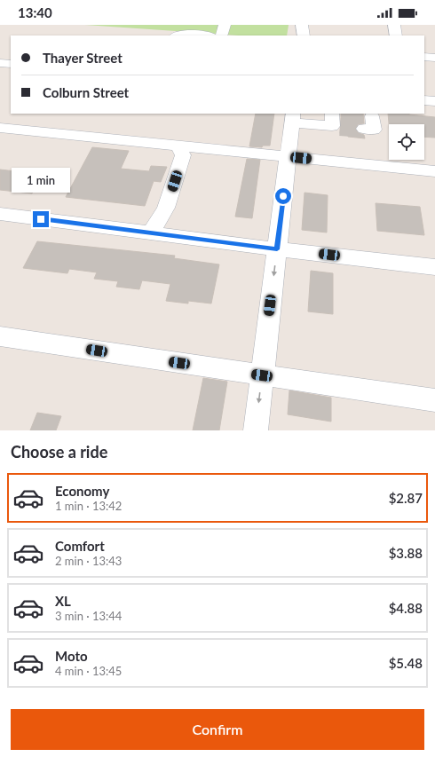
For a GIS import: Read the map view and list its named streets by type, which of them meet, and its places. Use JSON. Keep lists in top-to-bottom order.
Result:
{
  "page": {
    "status": "13:40",
    "banner": ["Thayer Street", "Colburn Street"],
    "bubble": "1 min",
    "heading": "Choose a ride",
    "list": [
      {
        "name": "Economy",
        "note": "1 min · 13:42",
        "value": "$2.87"
      },
      {
        "name": "Comfort",
        "note": "2 min · 13:43",
        "value": "$3.88"
      },
      {
        "name": "XL",
        "note": "3 min · 13:44",
        "value": "$4.88"
      },
      {
        "name": "Moto",
        "note": "4 min · 13:45",
        "value": "$5.48"
      }
    ],
    "buttons": "Confirm"
  }
}
